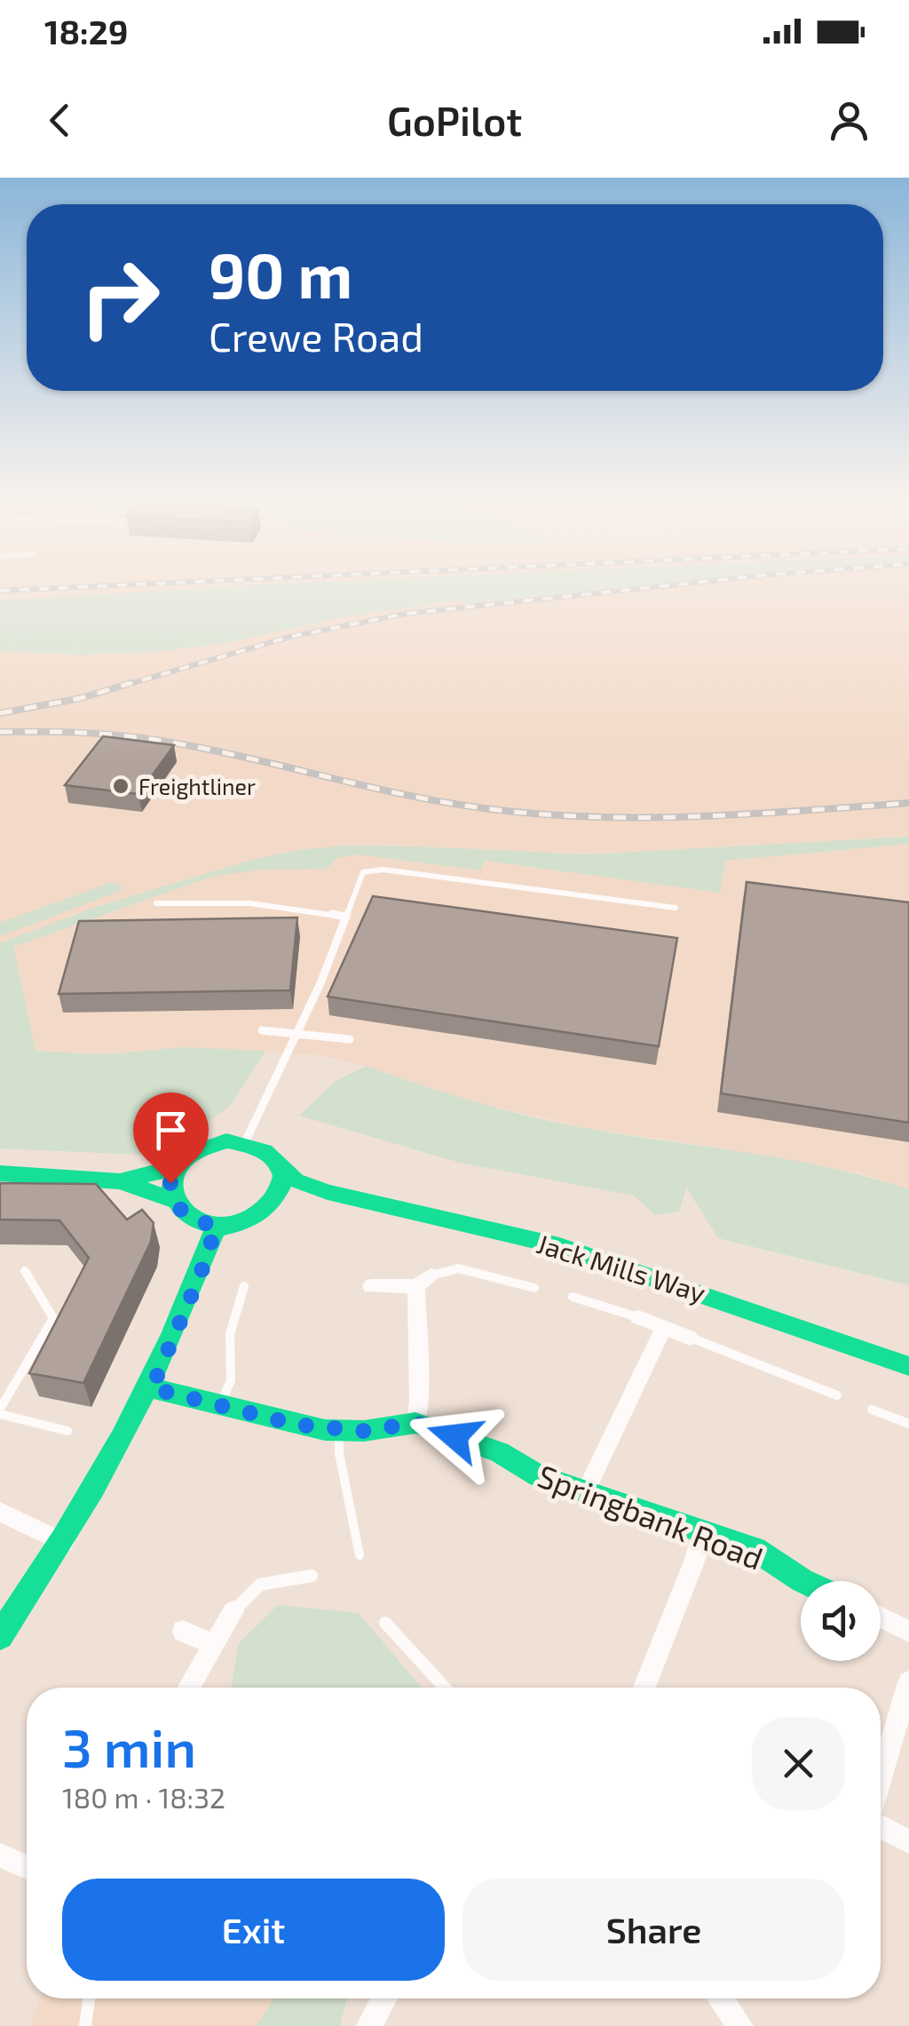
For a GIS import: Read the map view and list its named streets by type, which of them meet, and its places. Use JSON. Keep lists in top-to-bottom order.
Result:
{
  "streets": {
    "main road": ["Jack Mills Way", "Springbank Road"]
  },
  "places": ["Freightliner"],
  "page": {
    "status": "18:29",
    "header": "GoPilot",
    "turn": ["90 m", "Crewe Road"],
    "heading": ["3 min", "180 m · 18:32"],
    "buttons": ["Exit", "Share"]
  }
}
